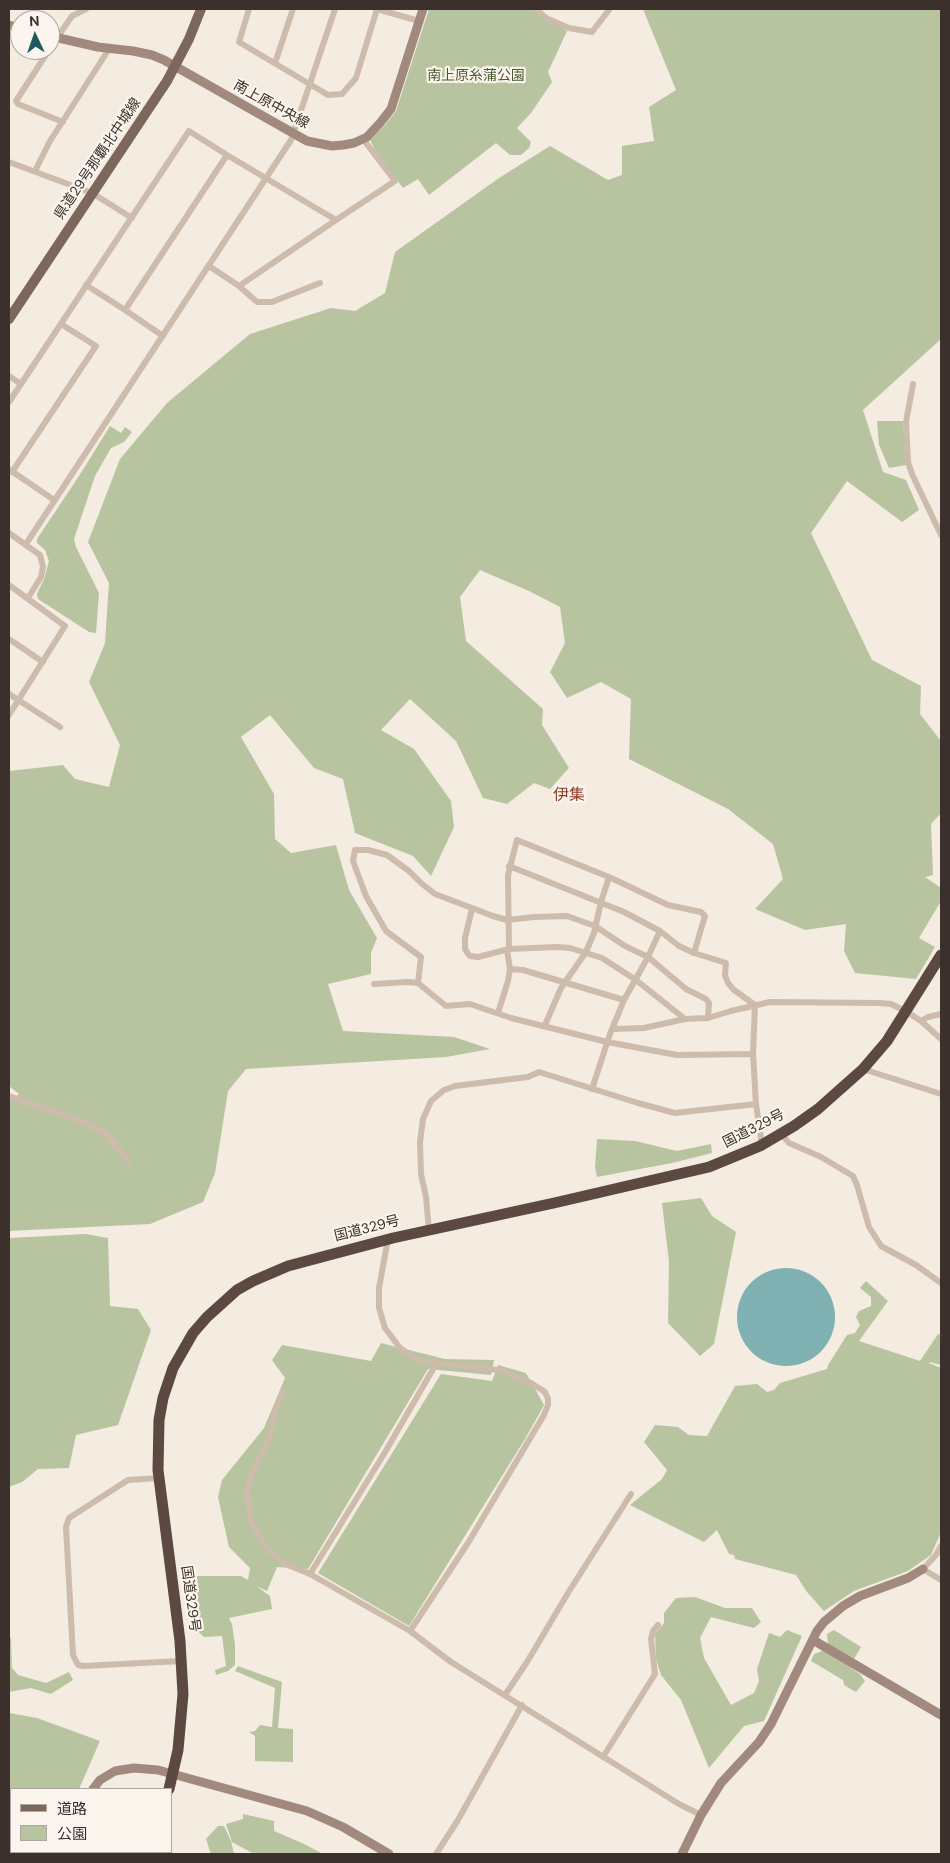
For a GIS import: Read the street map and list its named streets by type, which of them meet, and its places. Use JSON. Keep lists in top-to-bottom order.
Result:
{
  "streets": {
    "highway": ["国道329号"],
    "main road": ["県道29号那覇北中城線"],
    "street": ["南上原中央線"]
  },
  "crossings": [
    ["南上原中央線", "県道29号那覇北中城線"]
  ],
  "districts": ["伊集"],
  "parks": ["南上原糸蒲公園"],
  "legend": ["道路", "公園"],
  "north": "top"
}
